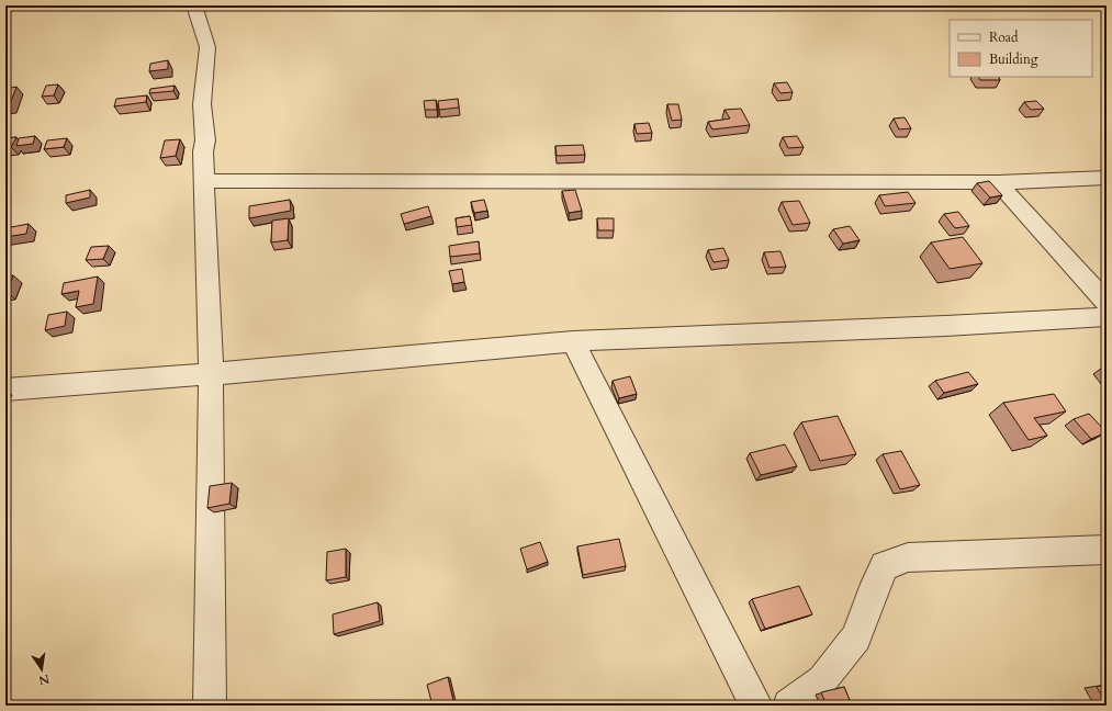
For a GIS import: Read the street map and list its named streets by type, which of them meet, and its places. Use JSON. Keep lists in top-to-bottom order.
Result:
{
  "legend": ["Road", "Building"],
  "north": "bottom"
}
